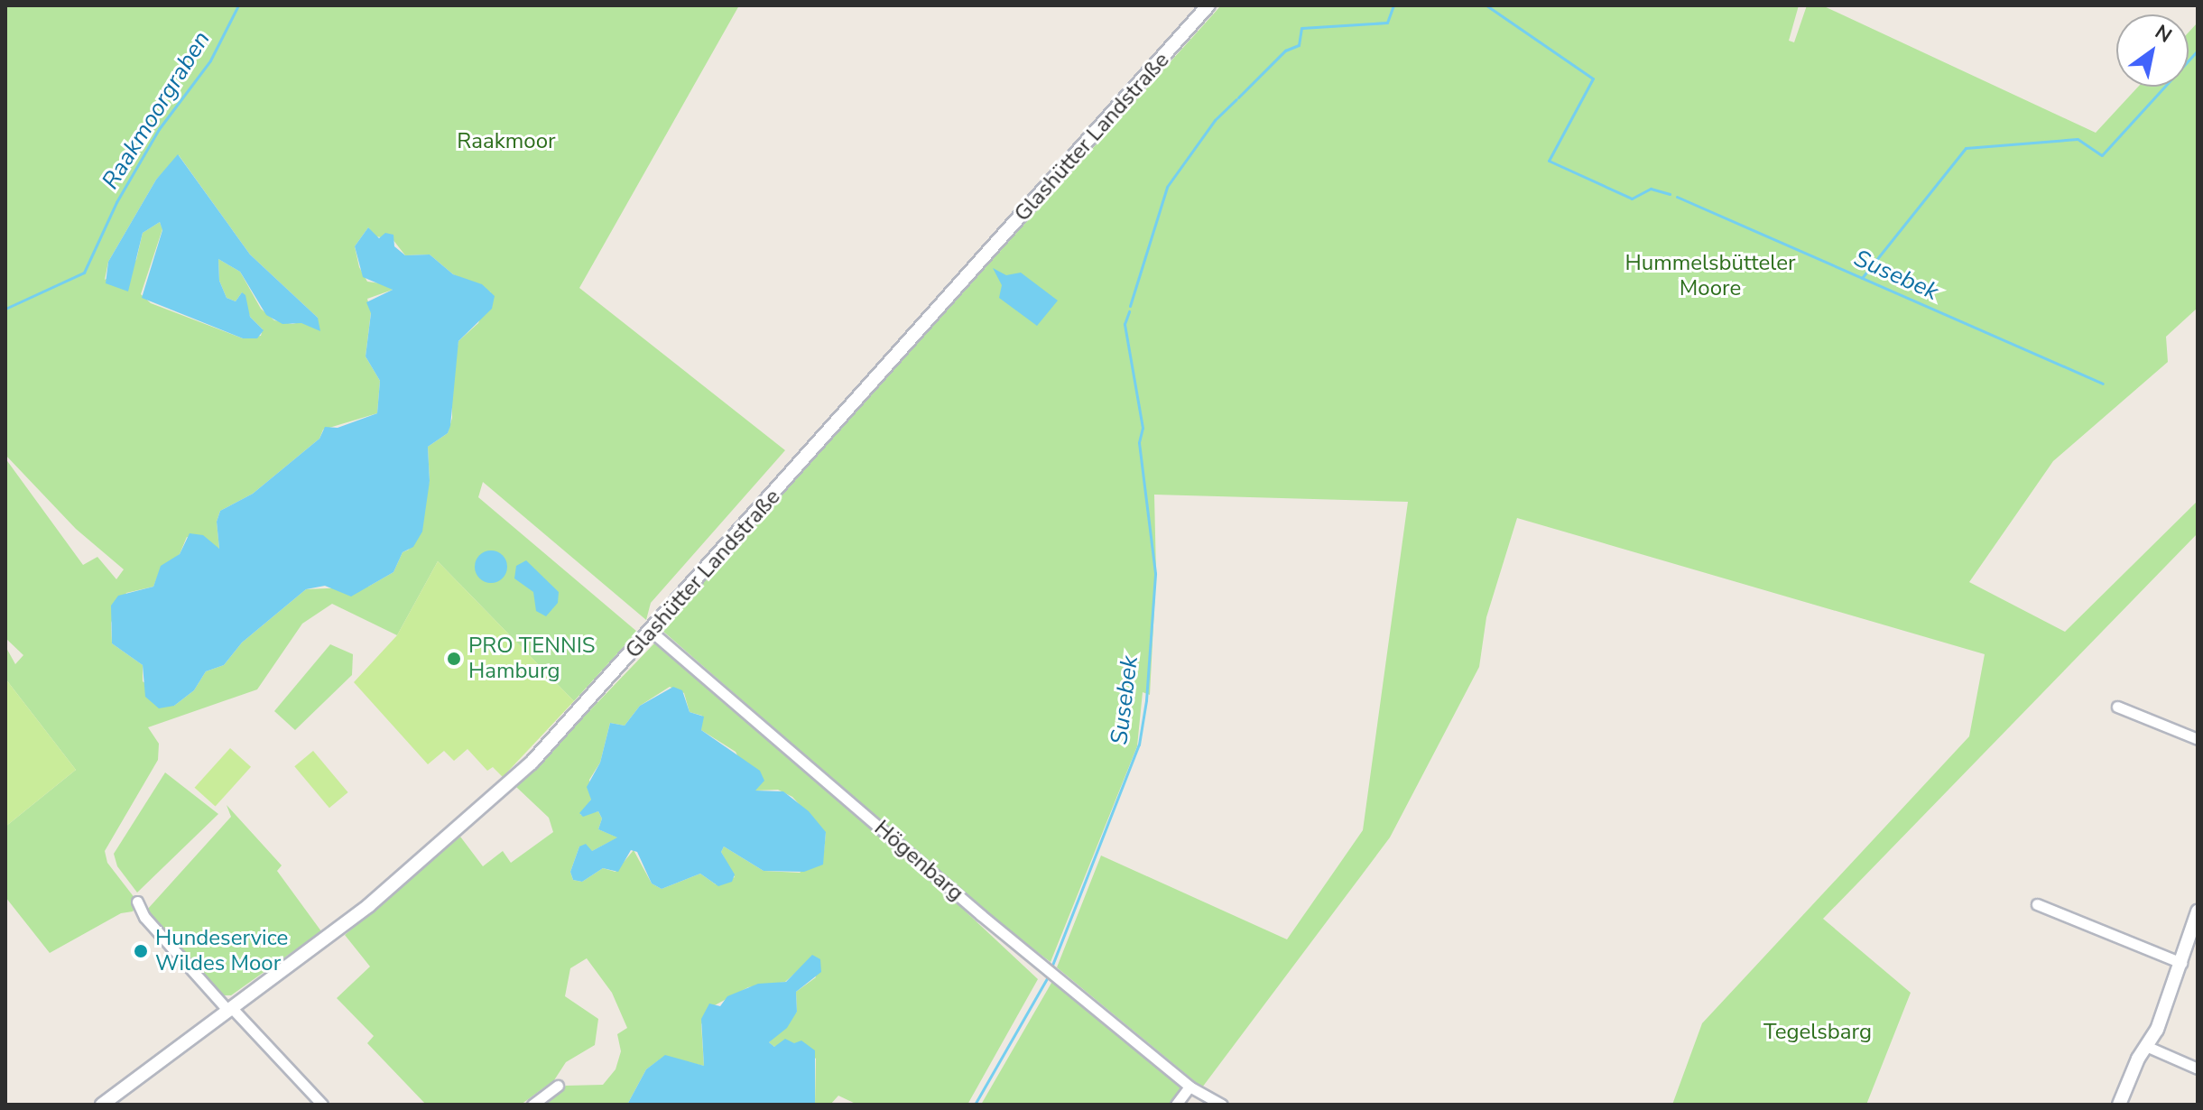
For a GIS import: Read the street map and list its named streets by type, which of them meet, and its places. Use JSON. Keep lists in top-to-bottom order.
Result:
{
  "streets": {
    "street": ["Glashütter Landstraße", "Högenbarg"]
  },
  "crossings": [
    ["Glashütter Landstraße", "Högenbarg"]
  ],
  "water": ["Raakmoorgraben", "Susebek"],
  "parks": ["Raakmoor", "Hummelsbütteler Moore", "Tegelsbarg"],
  "places": ["PRO TENNIS Hamburg", "Hundeservice Wildes Moor"],
  "north": "top right"
}
